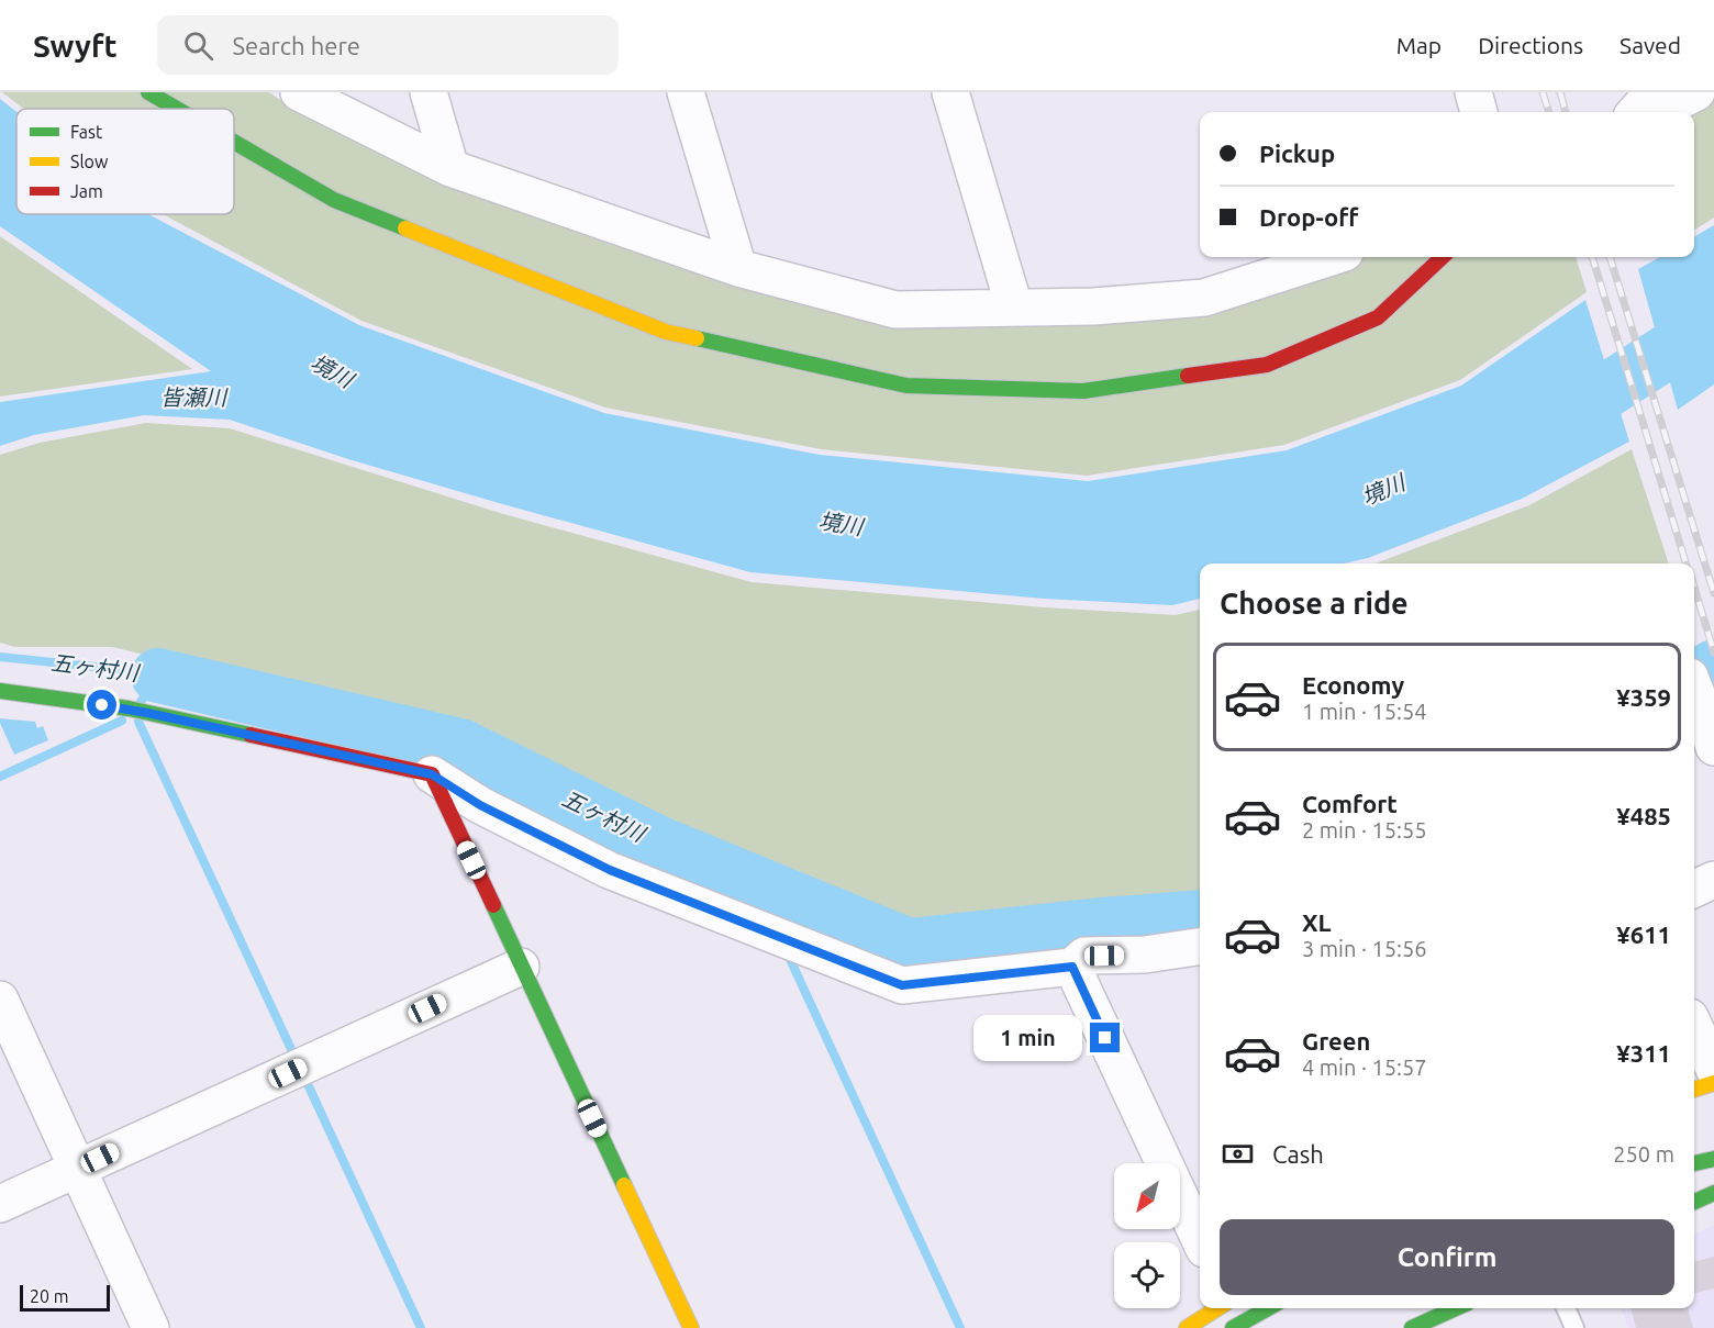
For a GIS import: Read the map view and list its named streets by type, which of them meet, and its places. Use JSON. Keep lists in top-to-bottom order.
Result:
{
  "water": ["境川", "皆瀬川", "五ヶ村川"],
  "legend": ["Fast", "Slow", "Jam"],
  "scale_bar": "20 m",
  "north": "bottom left",
  "page": {
    "header": "Swyft",
    "search": "Search here",
    "nav": ["Map", "Directions", "Saved"],
    "banner": ["Pickup", "Drop-off"],
    "heading": "Choose a ride",
    "list": [
      {
        "name": "Economy",
        "note": "1 min · 15:54",
        "value": "¥359"
      },
      {
        "name": "Comfort",
        "note": "2 min · 15:55",
        "value": "¥485"
      },
      {
        "name": "XL",
        "note": "3 min · 15:56",
        "value": "¥611"
      },
      {
        "name": "Green",
        "note": "4 min · 15:57",
        "value": "¥311"
      }
    ],
    "bubble": "1 min",
    "pay": ["Cash", "250 m"],
    "buttons": "Confirm",
    "scale": "20 m"
  }
}
